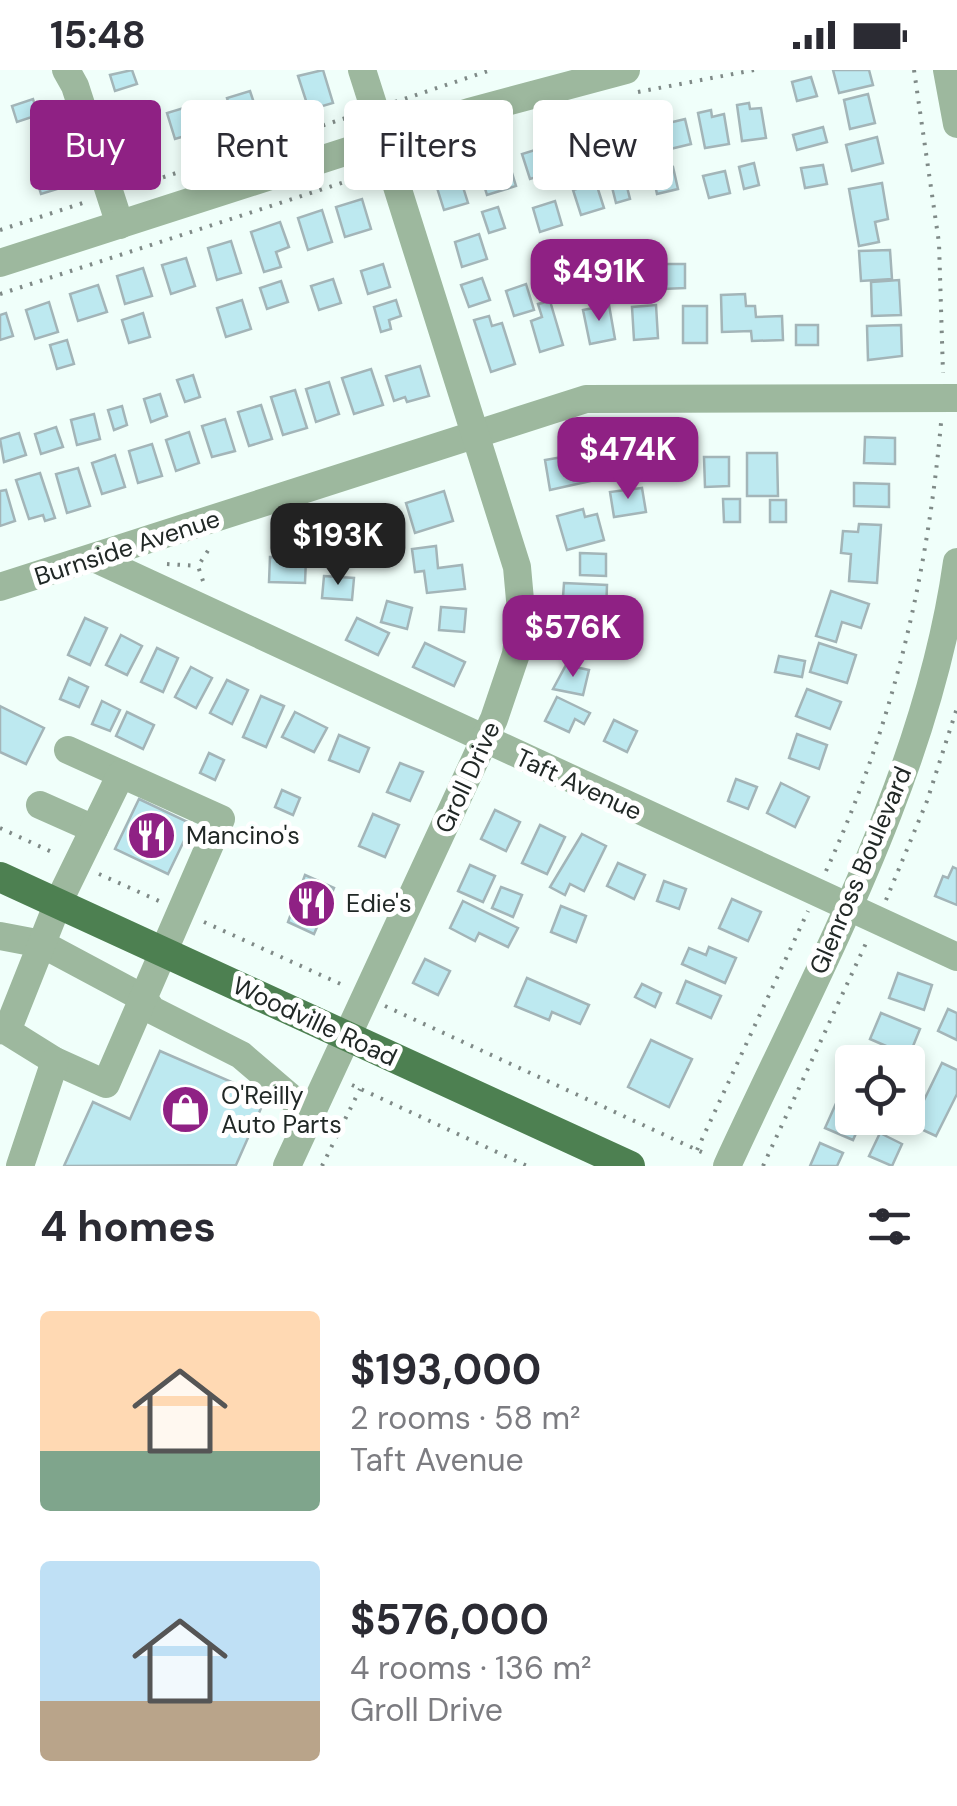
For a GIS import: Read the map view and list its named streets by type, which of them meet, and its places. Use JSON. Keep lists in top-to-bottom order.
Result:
{
  "streets": {
    "main road": ["Woodville Road"],
    "street": [
      "Burnside Avenue",
      "Groll Drive",
      "Taft Avenue",
      "Glenross Boulevard"
    ]
  },
  "crossings": [
    ["Burnside Avenue", "Groll Drive"],
    ["Burnside Avenue", "Taft Avenue"],
    ["Groll Drive", "Taft Avenue"],
    ["Groll Drive", "Woodville Road"],
    ["Taft Avenue", "Glenross Boulevard"]
  ],
  "places": {
    "restaurant": ["Mancino's", "Edie's"],
    "shop": ["O'Reilly Auto Parts"]
  },
  "page": {
    "status": "15:48",
    "chip": [
      "Buy",
      "Rent",
      "Filters",
      "New"
    ],
    "price": [
      "$491K",
      "$474K",
      "$193K",
      "$576K"
    ],
    "heading": "4 homes",
    "list": [
      {
        "name": "$193,000",
        "note": "2 rooms · 58 m² · Taft Avenue"
      },
      {
        "name": "$576,000",
        "note": "4 rooms · 136 m² · Groll Drive"
      }
    ]
  }
}
